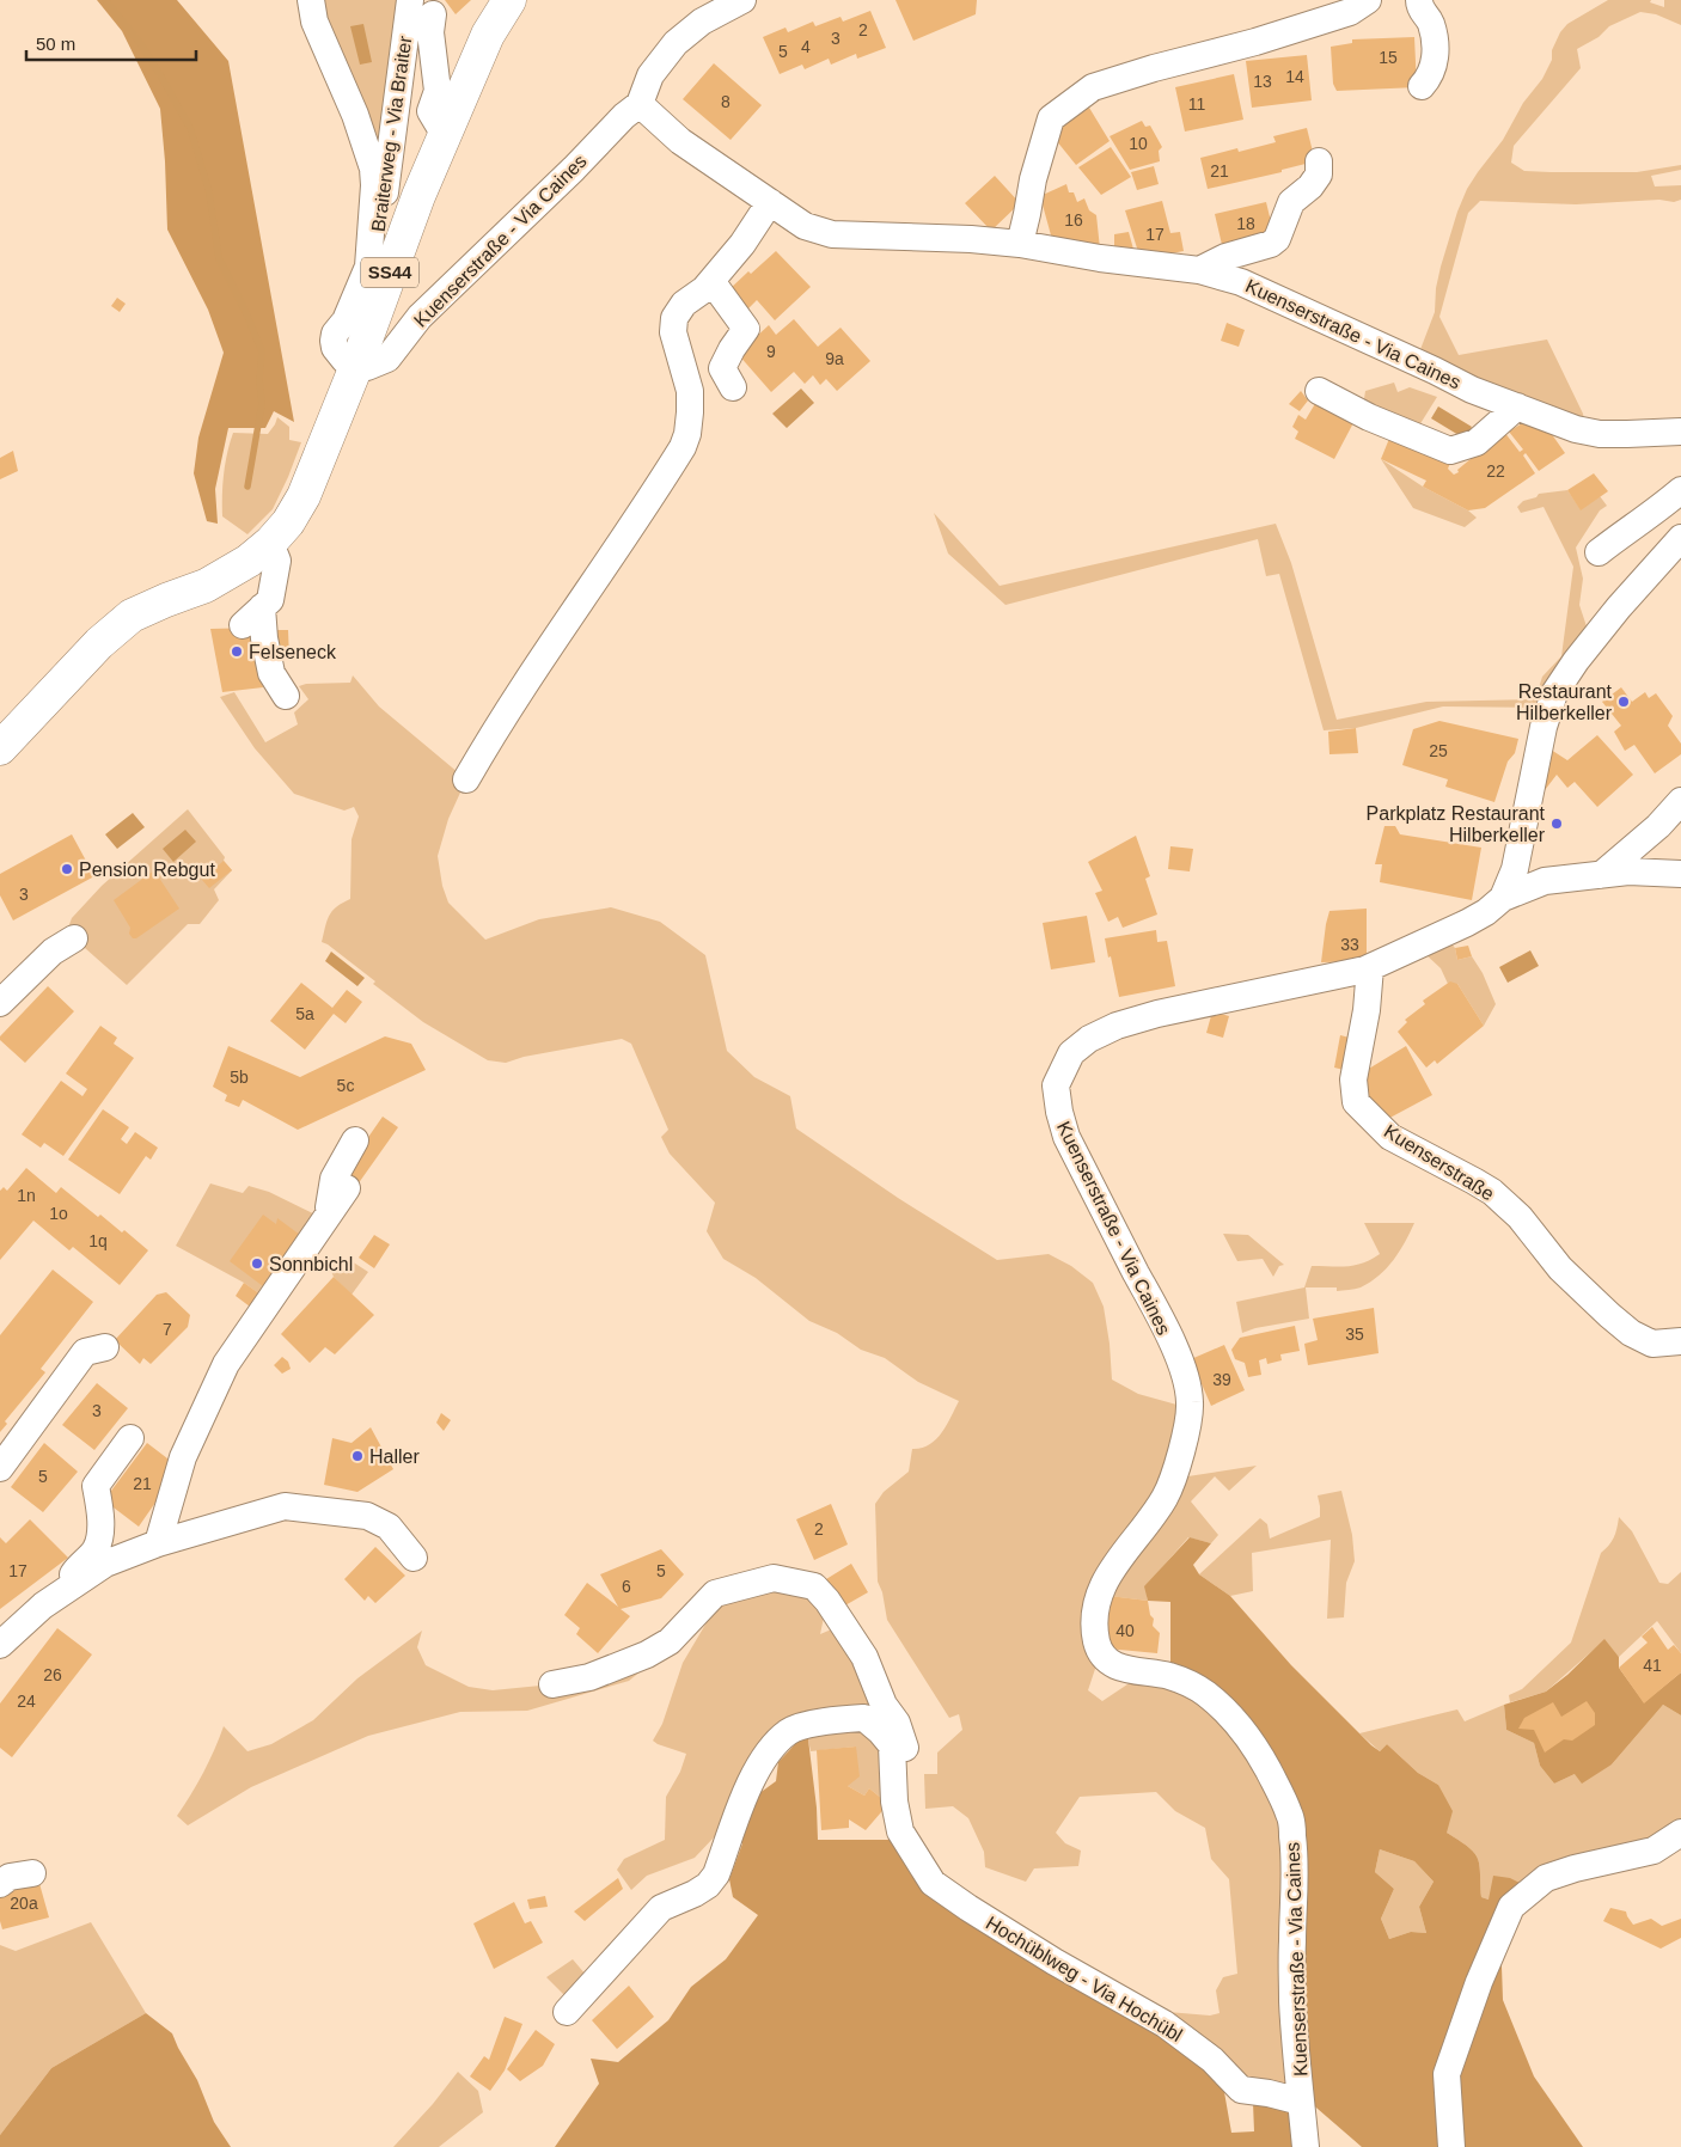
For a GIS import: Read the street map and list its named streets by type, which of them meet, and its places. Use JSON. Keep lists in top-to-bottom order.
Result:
{
  "streets": {
    "main road": ["SS44"],
    "street": [
      "Braiterweg - Via Braiter",
      "Kuenserstraße - Via Caines",
      "Kuenserstraße",
      "Hochüblweg - Via Hochübl"
    ]
  },
  "crossings": [
    ["Braiterweg - Via Braiter", "Kuenserstraße - Via Caines"],
    ["Braiterweg - Via Braiter", "SS44"],
    ["Kuenserstraße - Via Caines", "SS44"],
    ["Kuenserstraße - Via Caines", "Kuenserstraße"],
    ["Kuenserstraße - Via Caines", "Hochüblweg - Via Hochübl"]
  ],
  "places": [
    "Felseneck",
    "Restaurant Hilberkeller",
    "Parkplatz Restaurant Hilberkeller",
    "Pension Rebgut",
    "Sonnbichl",
    "Haller"
  ],
  "house_numbers": [
    "2",
    "3",
    "4",
    "5",
    "15",
    "14",
    "13",
    "8",
    "11",
    "10",
    "21",
    "16",
    "18",
    "17",
    "9",
    "9a",
    "22",
    "25",
    "3",
    "33",
    "5a",
    "5b",
    "5c",
    "1n",
    "1o",
    "1q",
    "7",
    "35",
    "39",
    "3",
    "5",
    "21",
    "2",
    "17",
    "5",
    "6",
    "40",
    "41",
    "26",
    "24",
    "20a"
  ],
  "scale_bar": "50 m"
}
